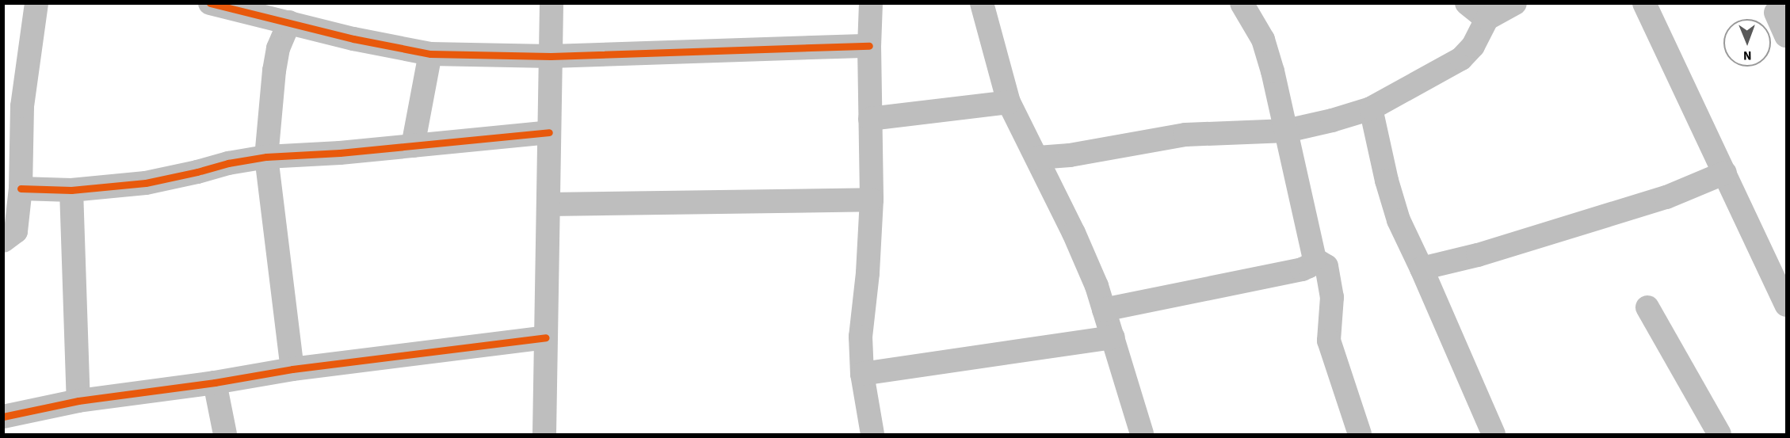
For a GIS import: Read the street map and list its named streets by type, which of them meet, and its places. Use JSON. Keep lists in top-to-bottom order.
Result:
{
  "north": "bottom"
}
